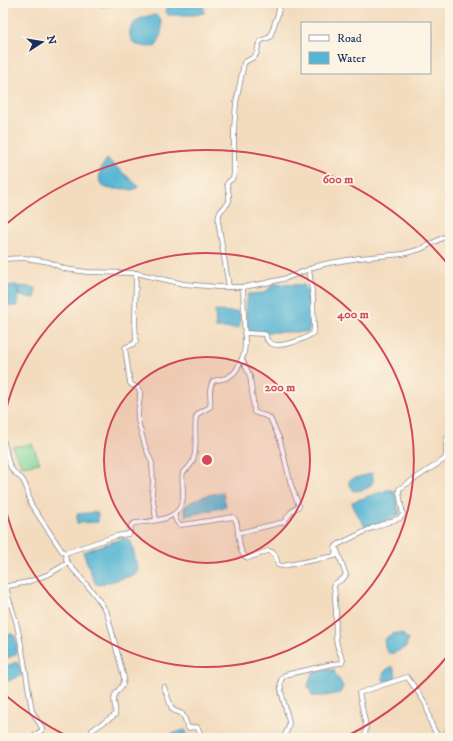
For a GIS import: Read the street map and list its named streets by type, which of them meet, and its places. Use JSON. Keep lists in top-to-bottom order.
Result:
{
  "legend": ["Road", "Water"],
  "north": "right",
  "rings": ["600 m", "400 m", "200 m"]
}
